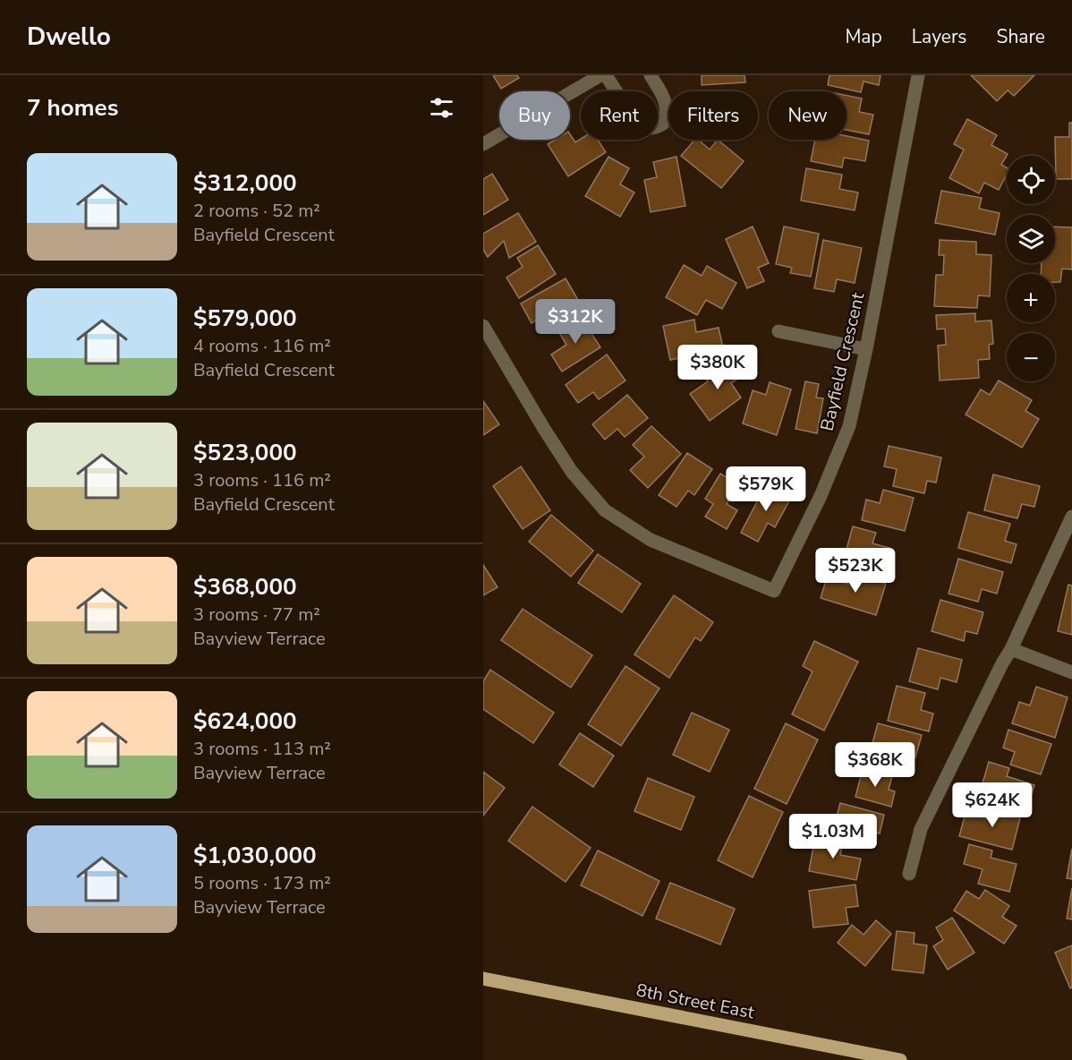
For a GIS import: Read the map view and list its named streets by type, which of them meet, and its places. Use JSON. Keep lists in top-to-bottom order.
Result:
{
  "streets": {
    "main road": ["8th Street East"],
    "street": ["Bayfield Crescent"]
  },
  "page": {
    "header": "Dwello",
    "nav": ["Map", "Layers", "Share"],
    "heading": "7 homes",
    "chip": [
      "Buy",
      "Rent",
      "Filters",
      "New"
    ],
    "list": [
      {
        "name": "$312,000",
        "note": "2 rooms · 52 m² · Bayfield Crescent"
      },
      {
        "name": "$579,000",
        "note": "4 rooms · 116 m² · Bayfield Crescent"
      },
      {
        "name": "$523,000",
        "note": "3 rooms · 116 m² · Bayfield Crescent"
      },
      {
        "name": "$368,000",
        "note": "3 rooms · 77 m² · Bayview Terrace"
      },
      {
        "name": "$624,000",
        "note": "3 rooms · 113 m² · Bayview Terrace"
      },
      {
        "name": "$1,030,000",
        "note": "5 rooms · 173 m² · Bayview Terrace"
      }
    ],
    "map_buttons": ["+", "−"],
    "price": [
      "$312K",
      "$380K",
      "$579K",
      "$523K",
      "$368K",
      "$624K",
      "$1.03M"
    ]
  }
}
